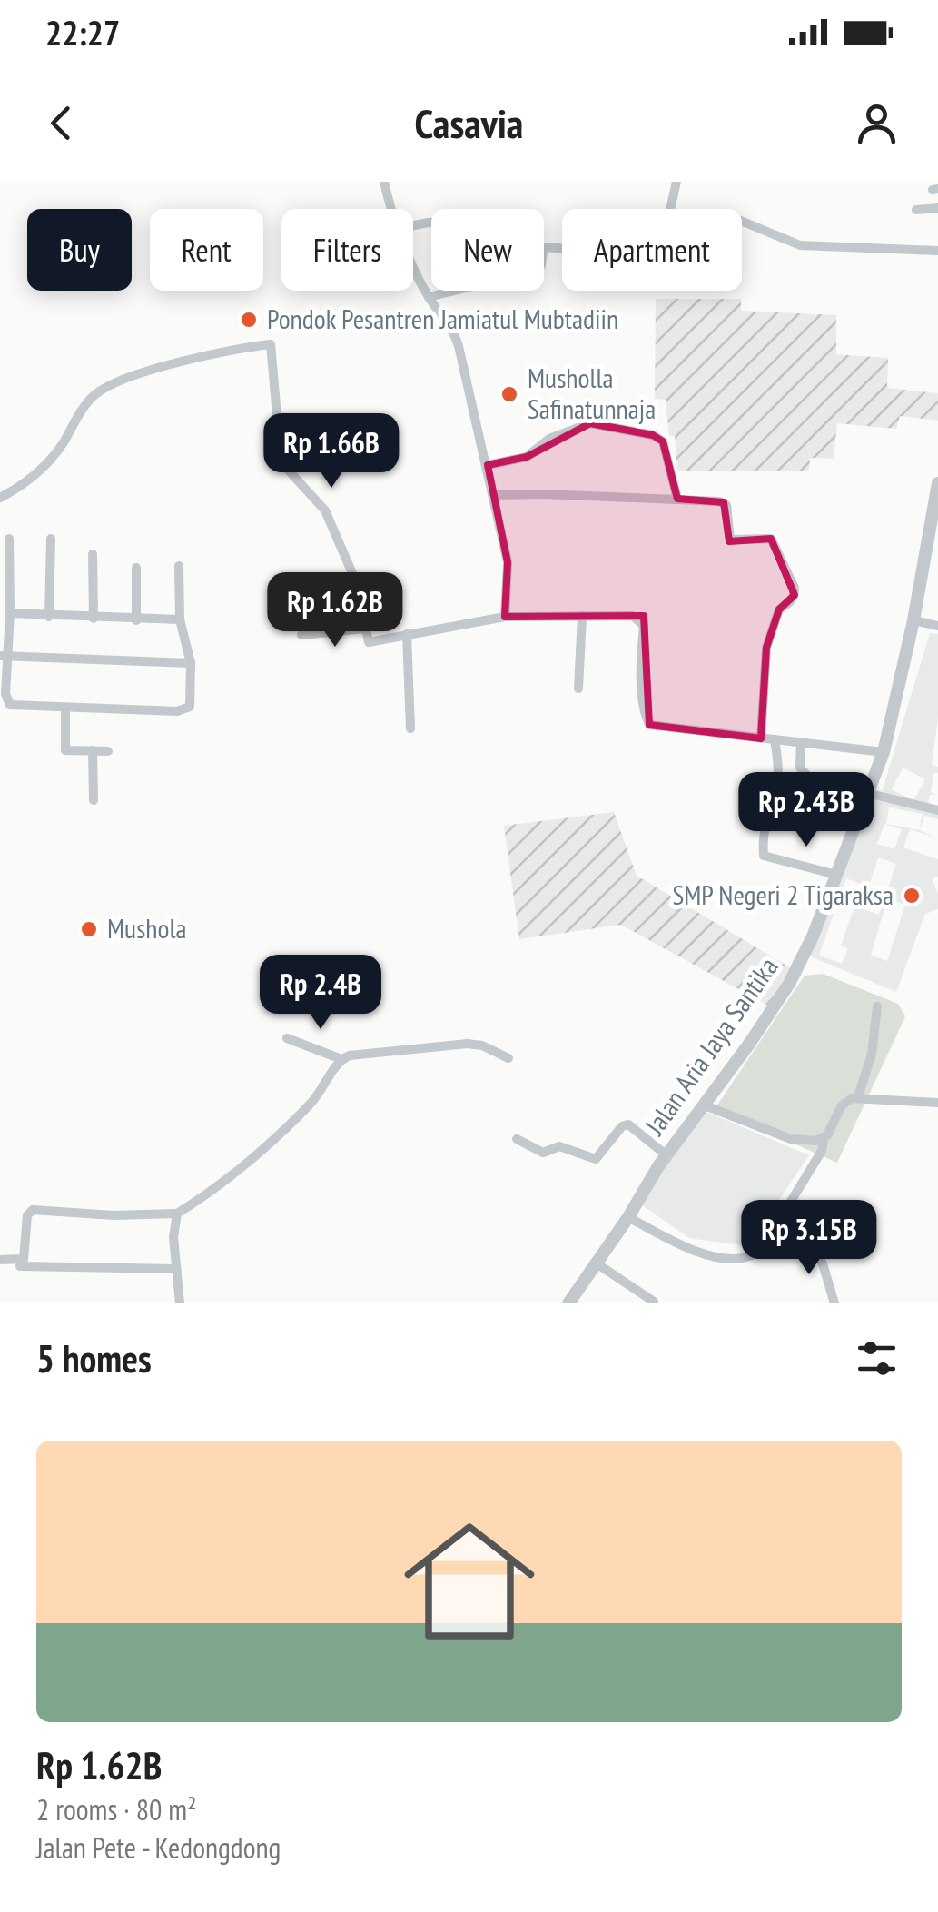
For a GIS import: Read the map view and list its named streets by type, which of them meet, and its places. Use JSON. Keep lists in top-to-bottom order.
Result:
{
  "streets": {
    "street": ["Jalan Aria Jaya Santika"]
  },
  "places": [
    "Pondok Pesantren Jamiatul Mubtadiin",
    "Musholla Safinatunnaja",
    "SMP Negeri 2 Tigaraksa",
    "Mushola"
  ],
  "page": {
    "status": "22:27",
    "header": "Casavia",
    "chip": [
      "Buy",
      "Rent",
      "Filters",
      "New",
      "Apartment"
    ],
    "price": [
      "Rp 1.66B",
      "Rp 1.62B",
      "Rp 2.43B",
      "Rp 2.4B",
      "Rp 3.15B"
    ],
    "heading": "5 homes",
    "list": [
      {
        "name": "Rp 1.62B",
        "note": "2 rooms · 80 m² · Jalan Pete - Kedongdong"
      }
    ]
  }
}
